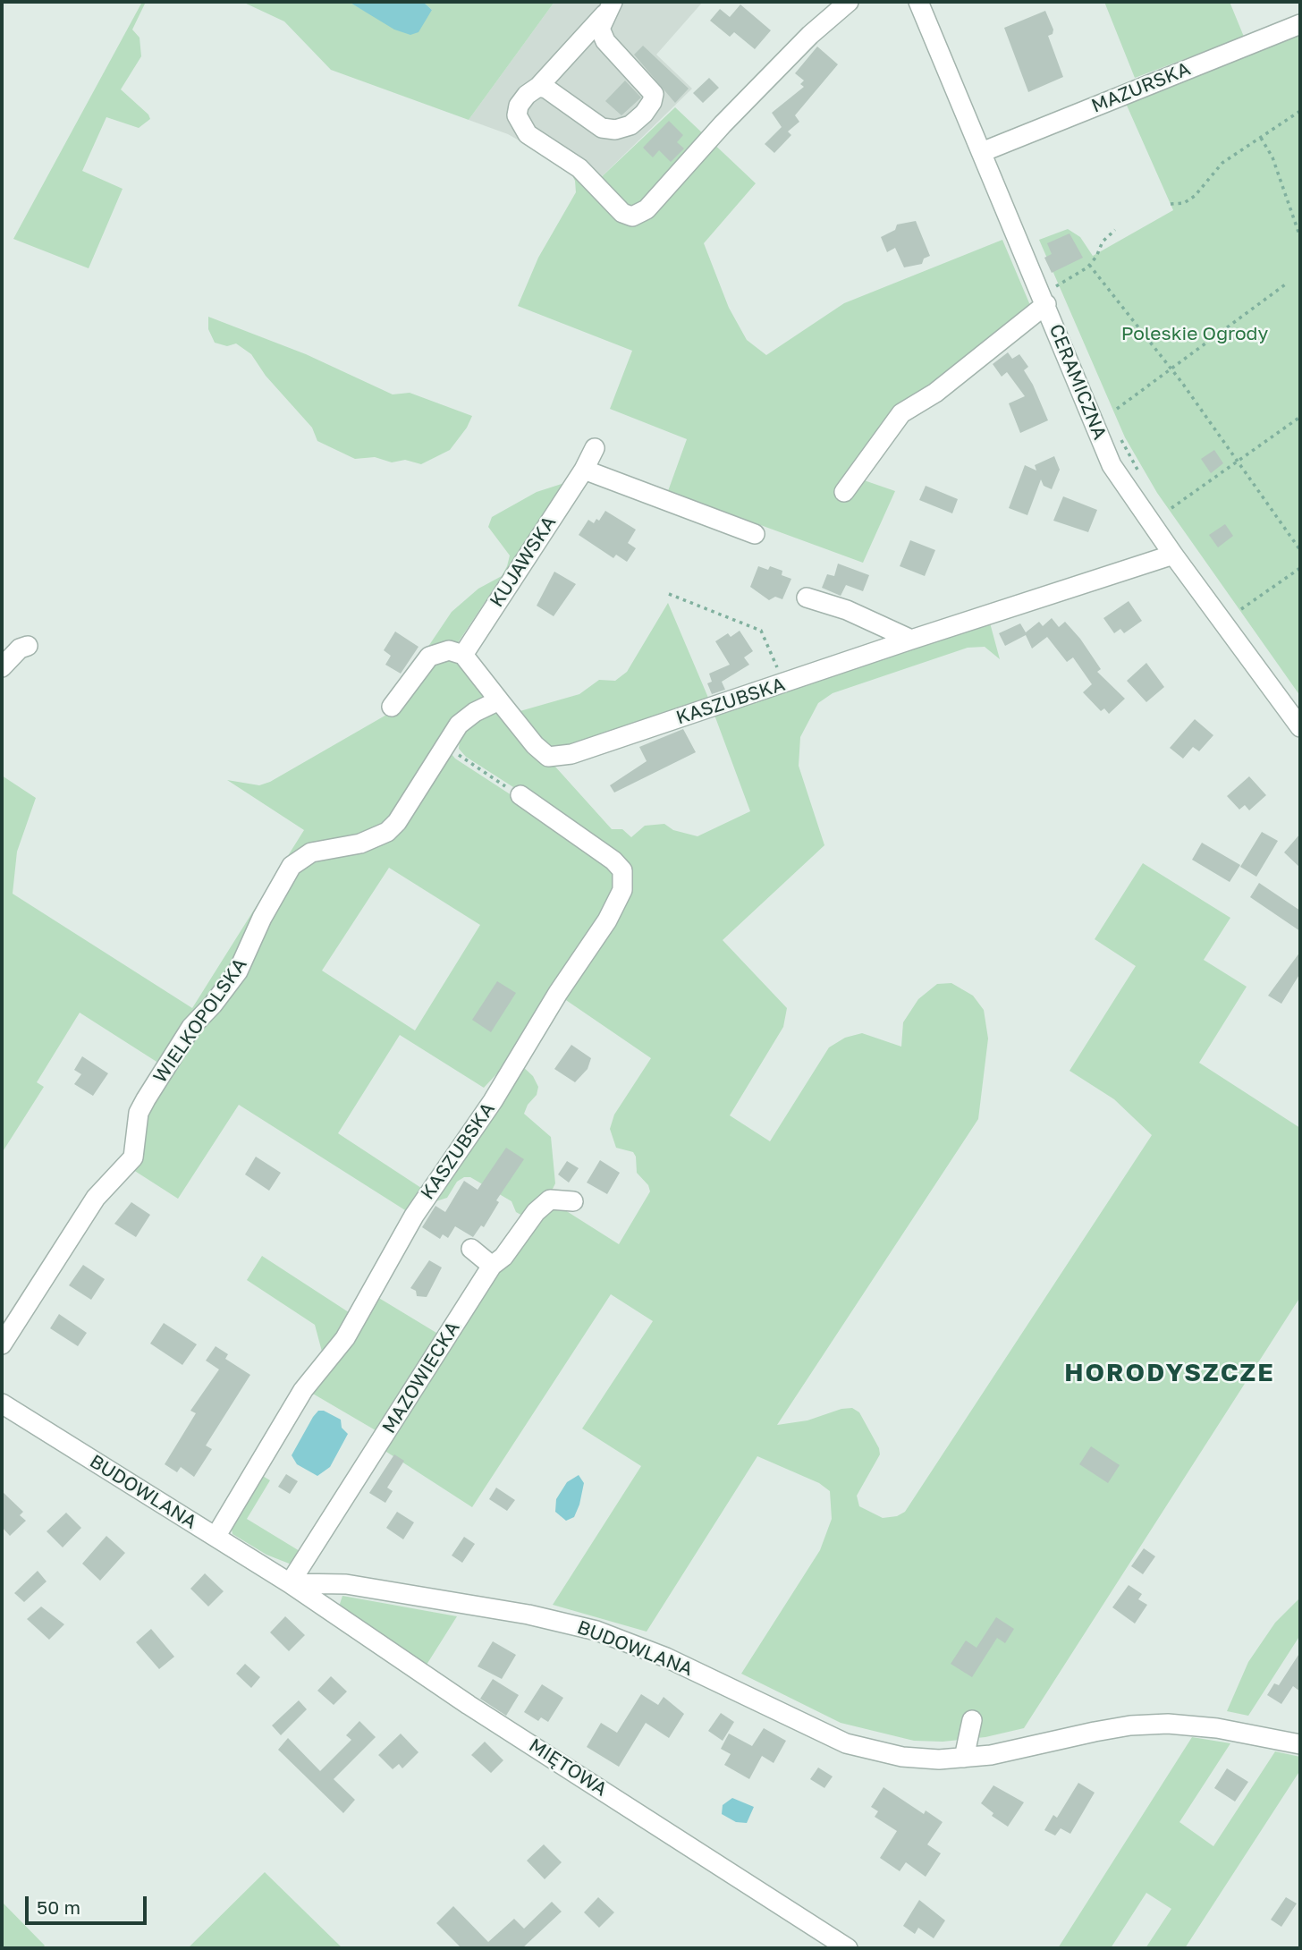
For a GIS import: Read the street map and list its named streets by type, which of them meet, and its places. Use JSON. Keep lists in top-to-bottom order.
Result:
{
  "streets": {
    "street": [
      "MAZURSKA",
      "CERAMICZNA",
      "KUJAWSKA",
      "KASZUBSKA",
      "WIELKOPOLSKA",
      "MAZOWIECKA",
      "BUDOWLANA",
      "MIĘTOWA"
    ]
  },
  "crossings": [
    ["MAZURSKA", "CERAMICZNA"],
    ["CERAMICZNA", "KASZUBSKA"],
    ["KASZUBSKA", "WIELKOPOLSKA"],
    ["KASZUBSKA", "BUDOWLANA"],
    ["MAZOWIECKA", "BUDOWLANA"],
    ["MAZOWIECKA", "MIĘTOWA"],
    ["BUDOWLANA", "MIĘTOWA"]
  ],
  "districts": ["HORODYSZCZE"],
  "parks": ["Poleskie Ogrody"],
  "scale_bar": "50 m"
}
